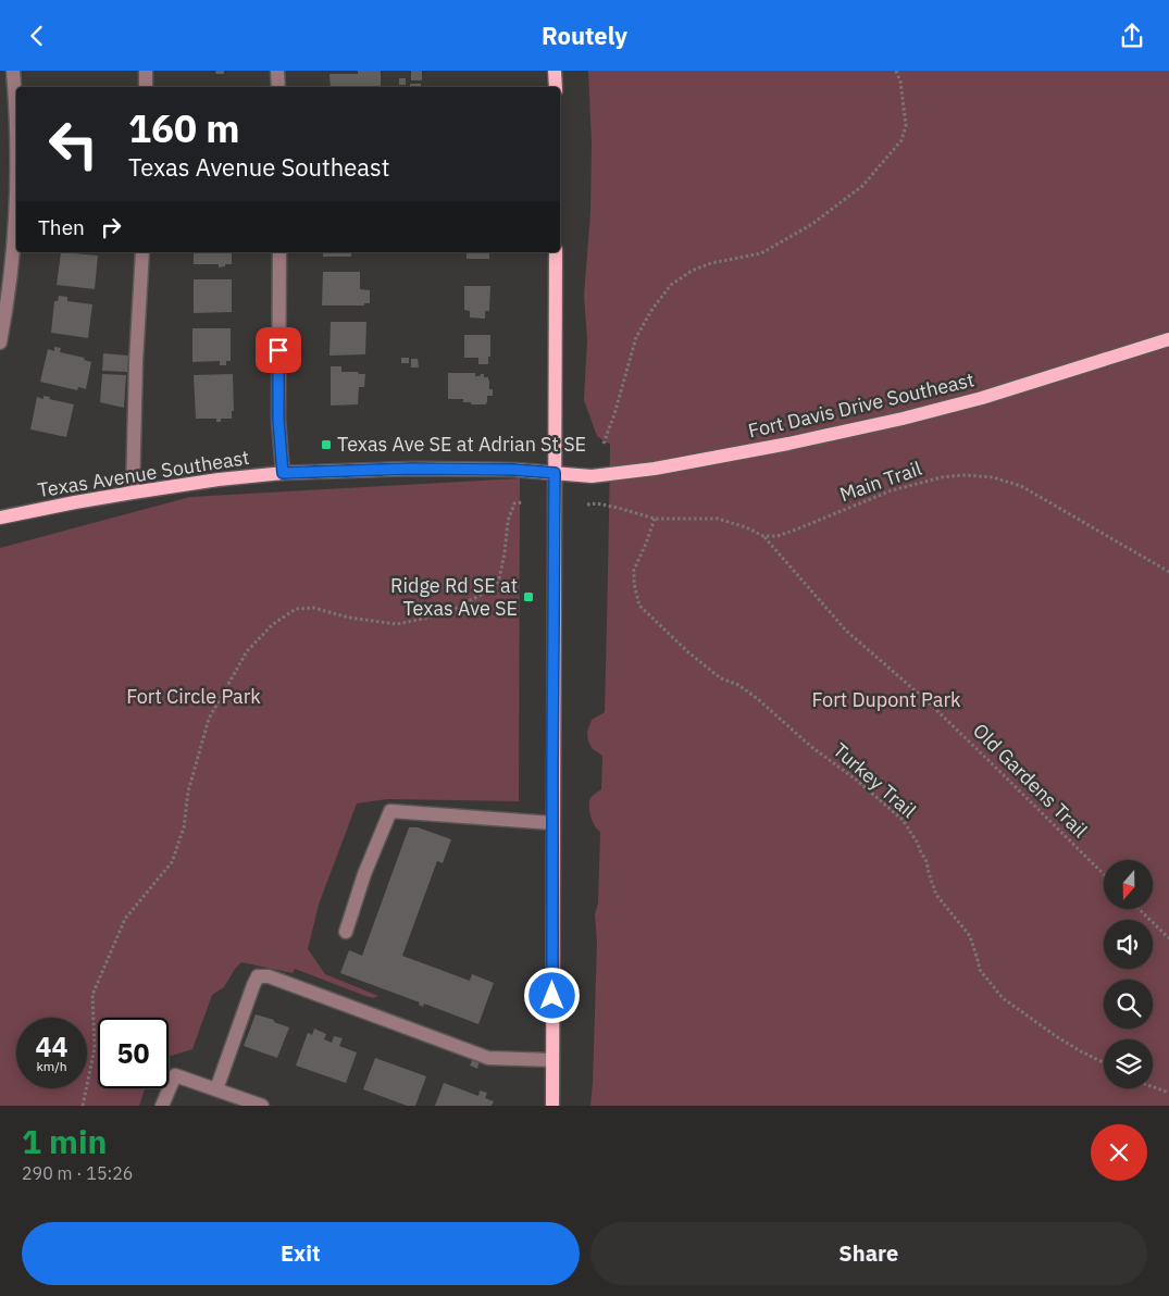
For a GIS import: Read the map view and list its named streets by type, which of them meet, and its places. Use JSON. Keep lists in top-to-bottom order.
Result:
{
  "streets": {
    "main road": ["Fort Davis Drive Southeast", "Texas Avenue Southeast"],
    "path": ["Main Trail", "Turkey Trail", "Old Gardens Trail"]
  },
  "crossings": [
    ["Fort Davis Drive Southeast", "Texas Avenue Southeast"],
    ["Main Trail", "Old Gardens Trail"]
  ],
  "parks": ["Fort Circle Park", "Fort Dupont Park"],
  "places": {
    "transit": ["Texas Ave SE at Adrian St SE", "Ridge Rd SE at Texas Ave SE"]
  },
  "north": "bottom",
  "page": {
    "header": "Routely",
    "turn": ["160 m", "Texas Avenue Southeast"],
    "then": "Then",
    "speed": "44 km/h",
    "limit": "50",
    "heading": ["1 min", "290 m · 15:26"],
    "buttons": ["Exit", "Share"]
  }
}
